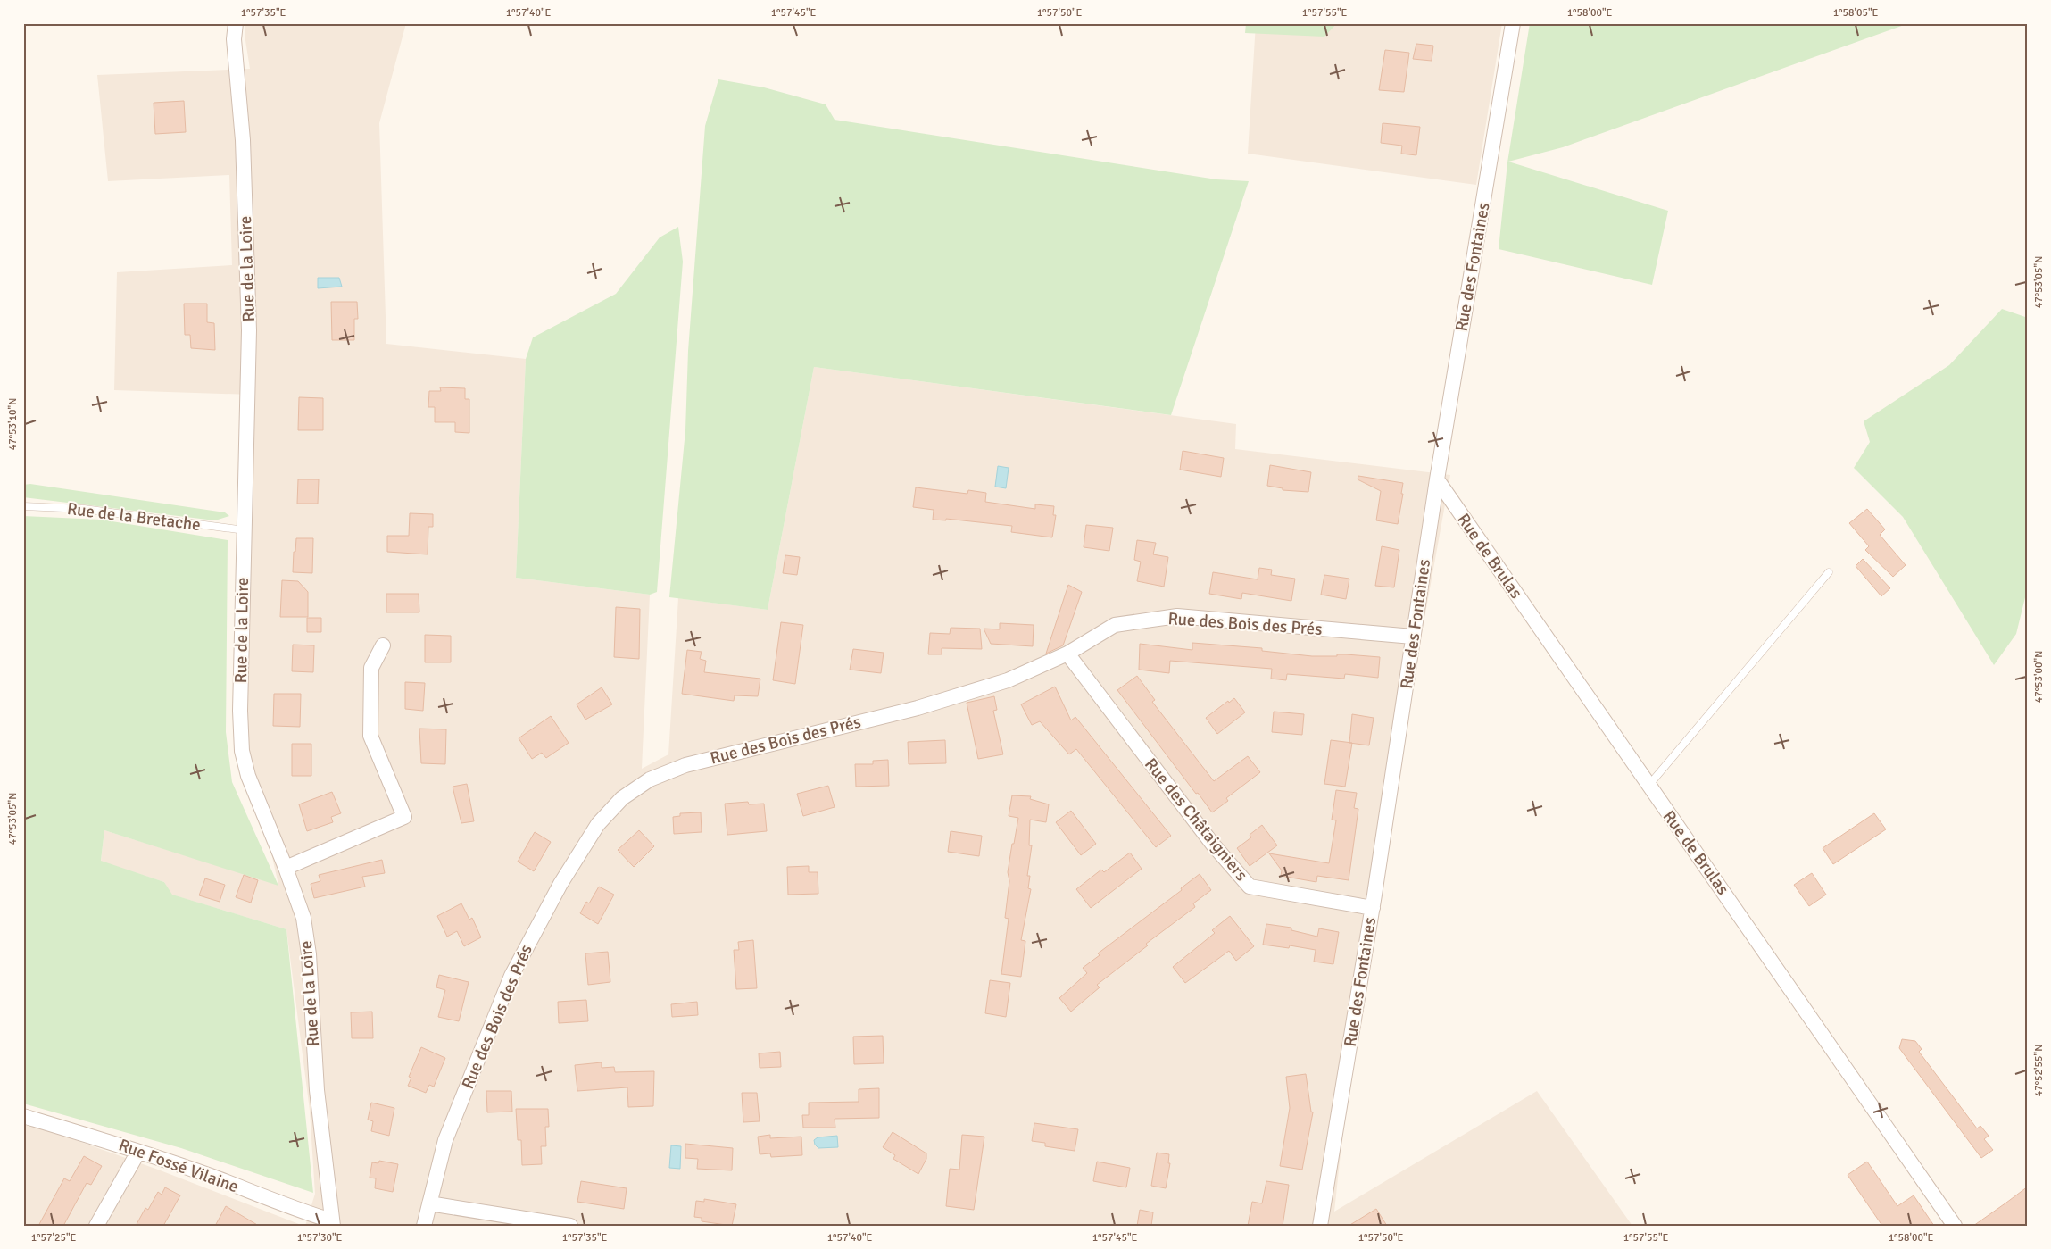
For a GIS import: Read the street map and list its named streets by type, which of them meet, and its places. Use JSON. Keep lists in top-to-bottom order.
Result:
{
  "streets": {
    "street": [
      "Rue des Fontaines",
      "Rue de la Loire",
      "Rue de Brulas",
      "Rue des Bois des Prés",
      "Rue des Châtaigniers",
      "Rue Fossé Vilaine"
    ],
    "lane": ["Rue de la Bretache"]
  },
  "crossings": [
    ["Rue des Fontaines", "Rue de Brulas"],
    ["Rue des Fontaines", "Rue des Bois des Prés"],
    ["Rue des Fontaines", "Rue des Châtaigniers"],
    ["Rue de la Loire", "Rue de la Bretache"],
    ["Rue de la Loire", "Rue Fossé Vilaine"],
    ["Rue des Bois des Prés", "Rue des Châtaigniers"]
  ],
  "coordinates": [
    "1°57'35\"E",
    "1°57'40\"E",
    "1°57'45\"E",
    "1°57'50\"E",
    "1°57'55\"E",
    "1°58'00\"E",
    "1°58'05\"E",
    "47°53'05\"N",
    "47°53'10\"N",
    "47°53'00\"N",
    "47°52'55\"N",
    "1°57'25\"E",
    "1°57'30\"E"
  ]
}
